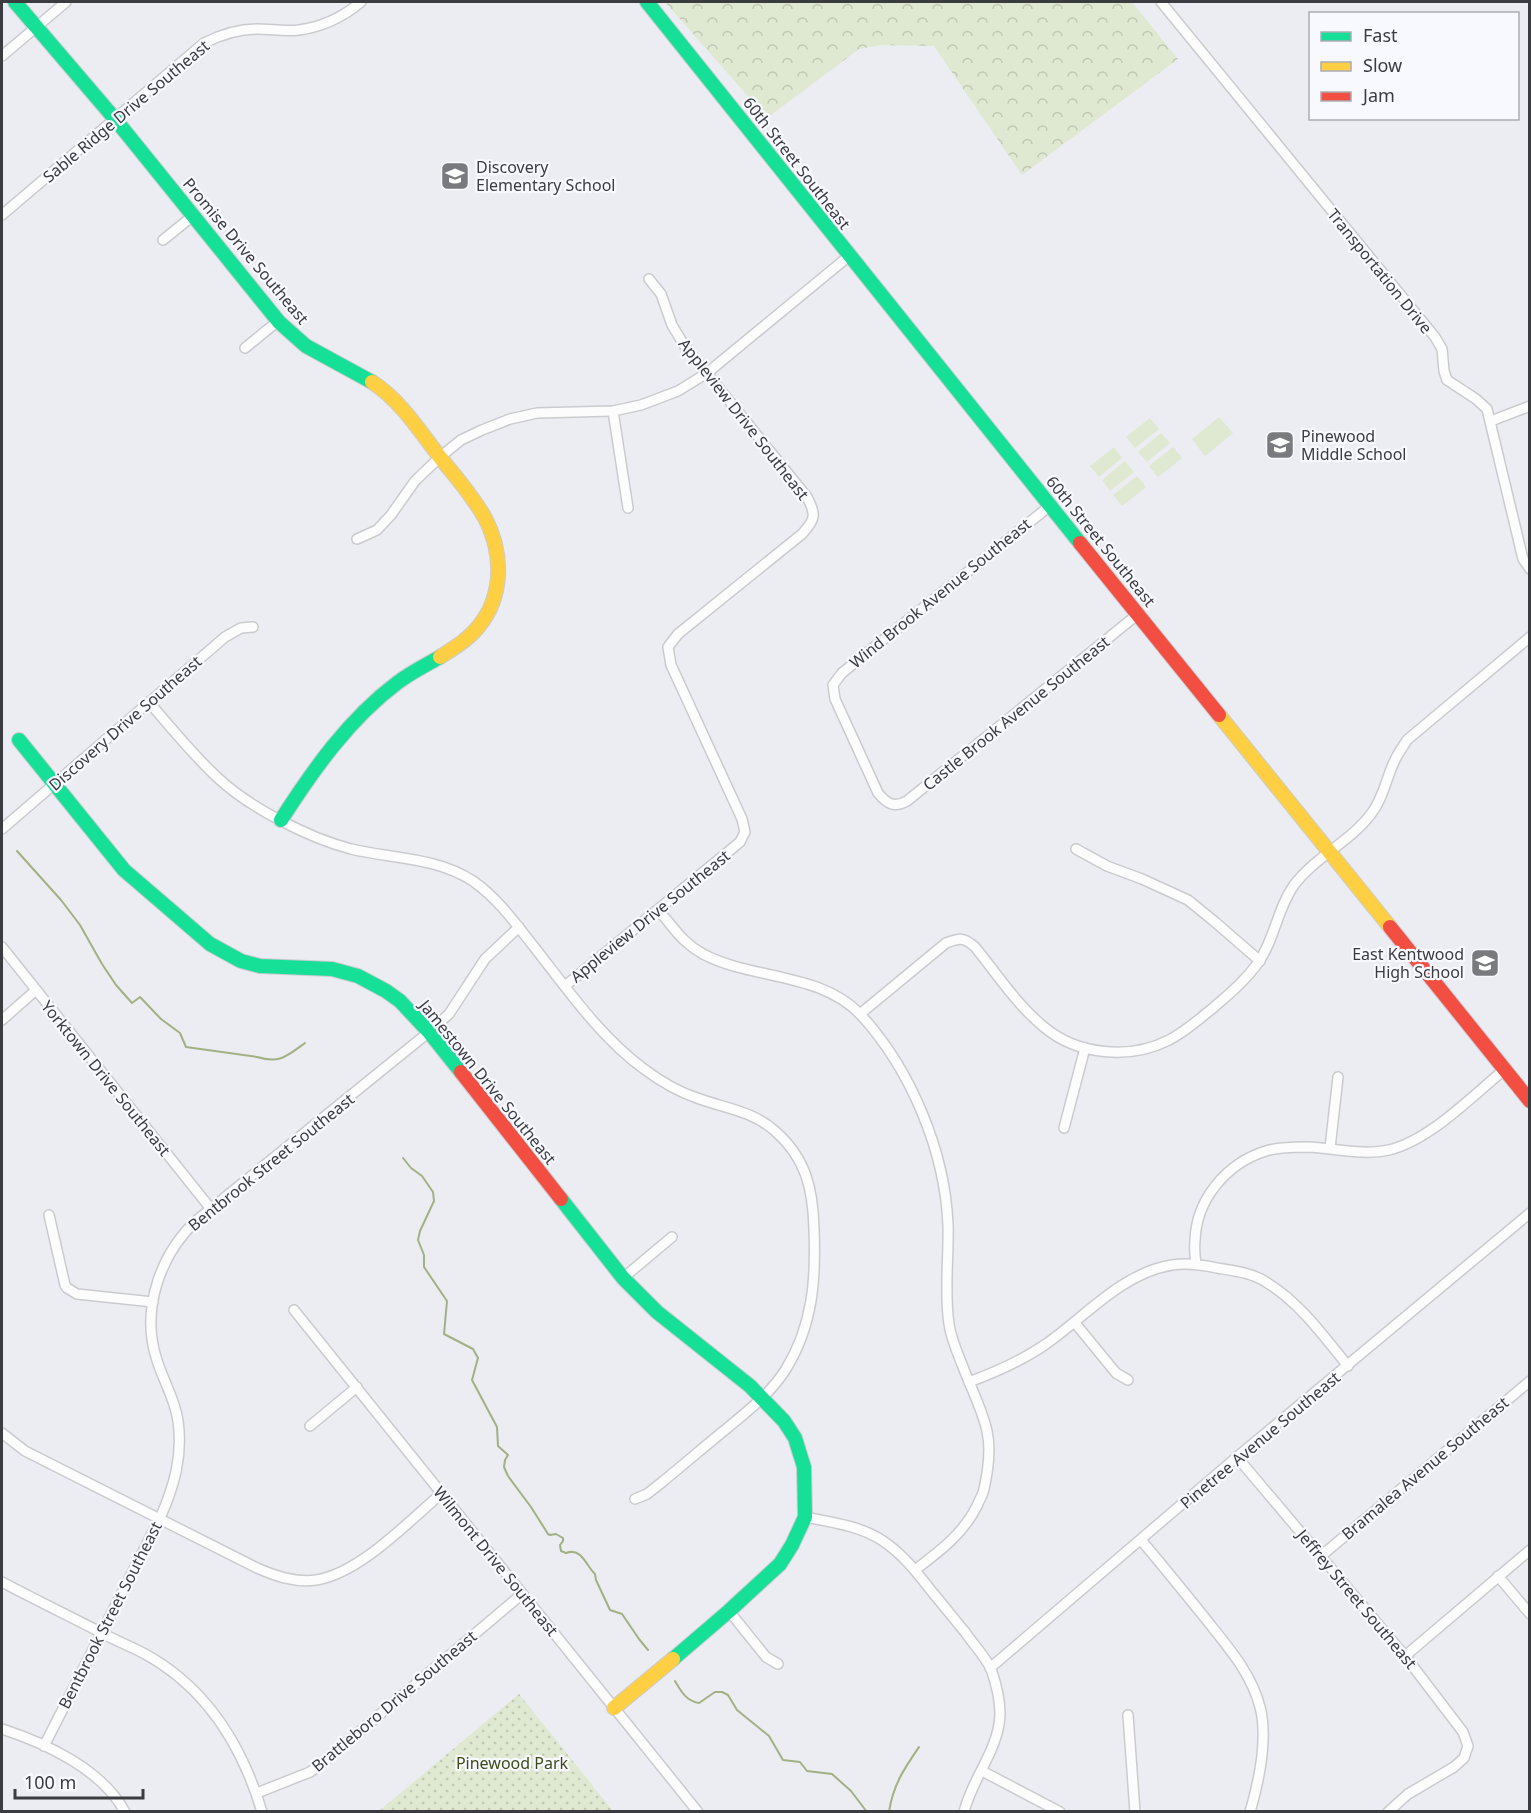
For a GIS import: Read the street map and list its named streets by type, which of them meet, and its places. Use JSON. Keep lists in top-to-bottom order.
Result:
{
  "streets": {
    "street": [
      "Sable Ridge Drive Southeast",
      "60th Street Southeast",
      "Promise Drive Southeast",
      "Transportation Drive",
      "Appleview Drive Southeast",
      "Wind Brook Avenue Southeast",
      "Castle Brook Avenue Southeast",
      "Discovery Drive Southeast",
      "Yorktown Drive Southeast",
      "Jamestown Drive Southeast",
      "Bentbrook Street Southeast",
      "Pinetree Avenue Southeast",
      "Bramalea Avenue Southeast",
      "Wilmont Drive Southeast",
      "Jeffrey Street Southeast",
      "Brattleboro Drive Southeast"
    ]
  },
  "crossings": [
    ["Sable Ridge Drive Southeast", "Promise Drive Southeast"],
    ["60th Street Southeast", "Wind Brook Avenue Southeast"],
    ["60th Street Southeast", "Castle Brook Avenue Southeast"],
    ["Appleview Drive Southeast", "Jamestown Drive Southeast"],
    ["Wind Brook Avenue Southeast", "Castle Brook Avenue Southeast"],
    ["Discovery Drive Southeast", "Jamestown Drive Southeast"],
    ["Yorktown Drive Southeast", "Bentbrook Street Southeast"],
    ["Jamestown Drive Southeast", "Bentbrook Street Southeast"],
    ["Pinetree Avenue Southeast", "Jeffrey Street Southeast"],
    ["Bramalea Avenue Southeast", "Jeffrey Street Southeast"],
    ["Wilmont Drive Southeast", "Brattleboro Drive Southeast"]
  ],
  "parks": ["Pinewood Park"],
  "places": {
    "school or university": ["Discovery Elementary School", "Pinewood Middle School", "East Kentwood High School"]
  },
  "legend": ["Fast", "Slow", "Jam"],
  "scale_bar": "100 m"
}
